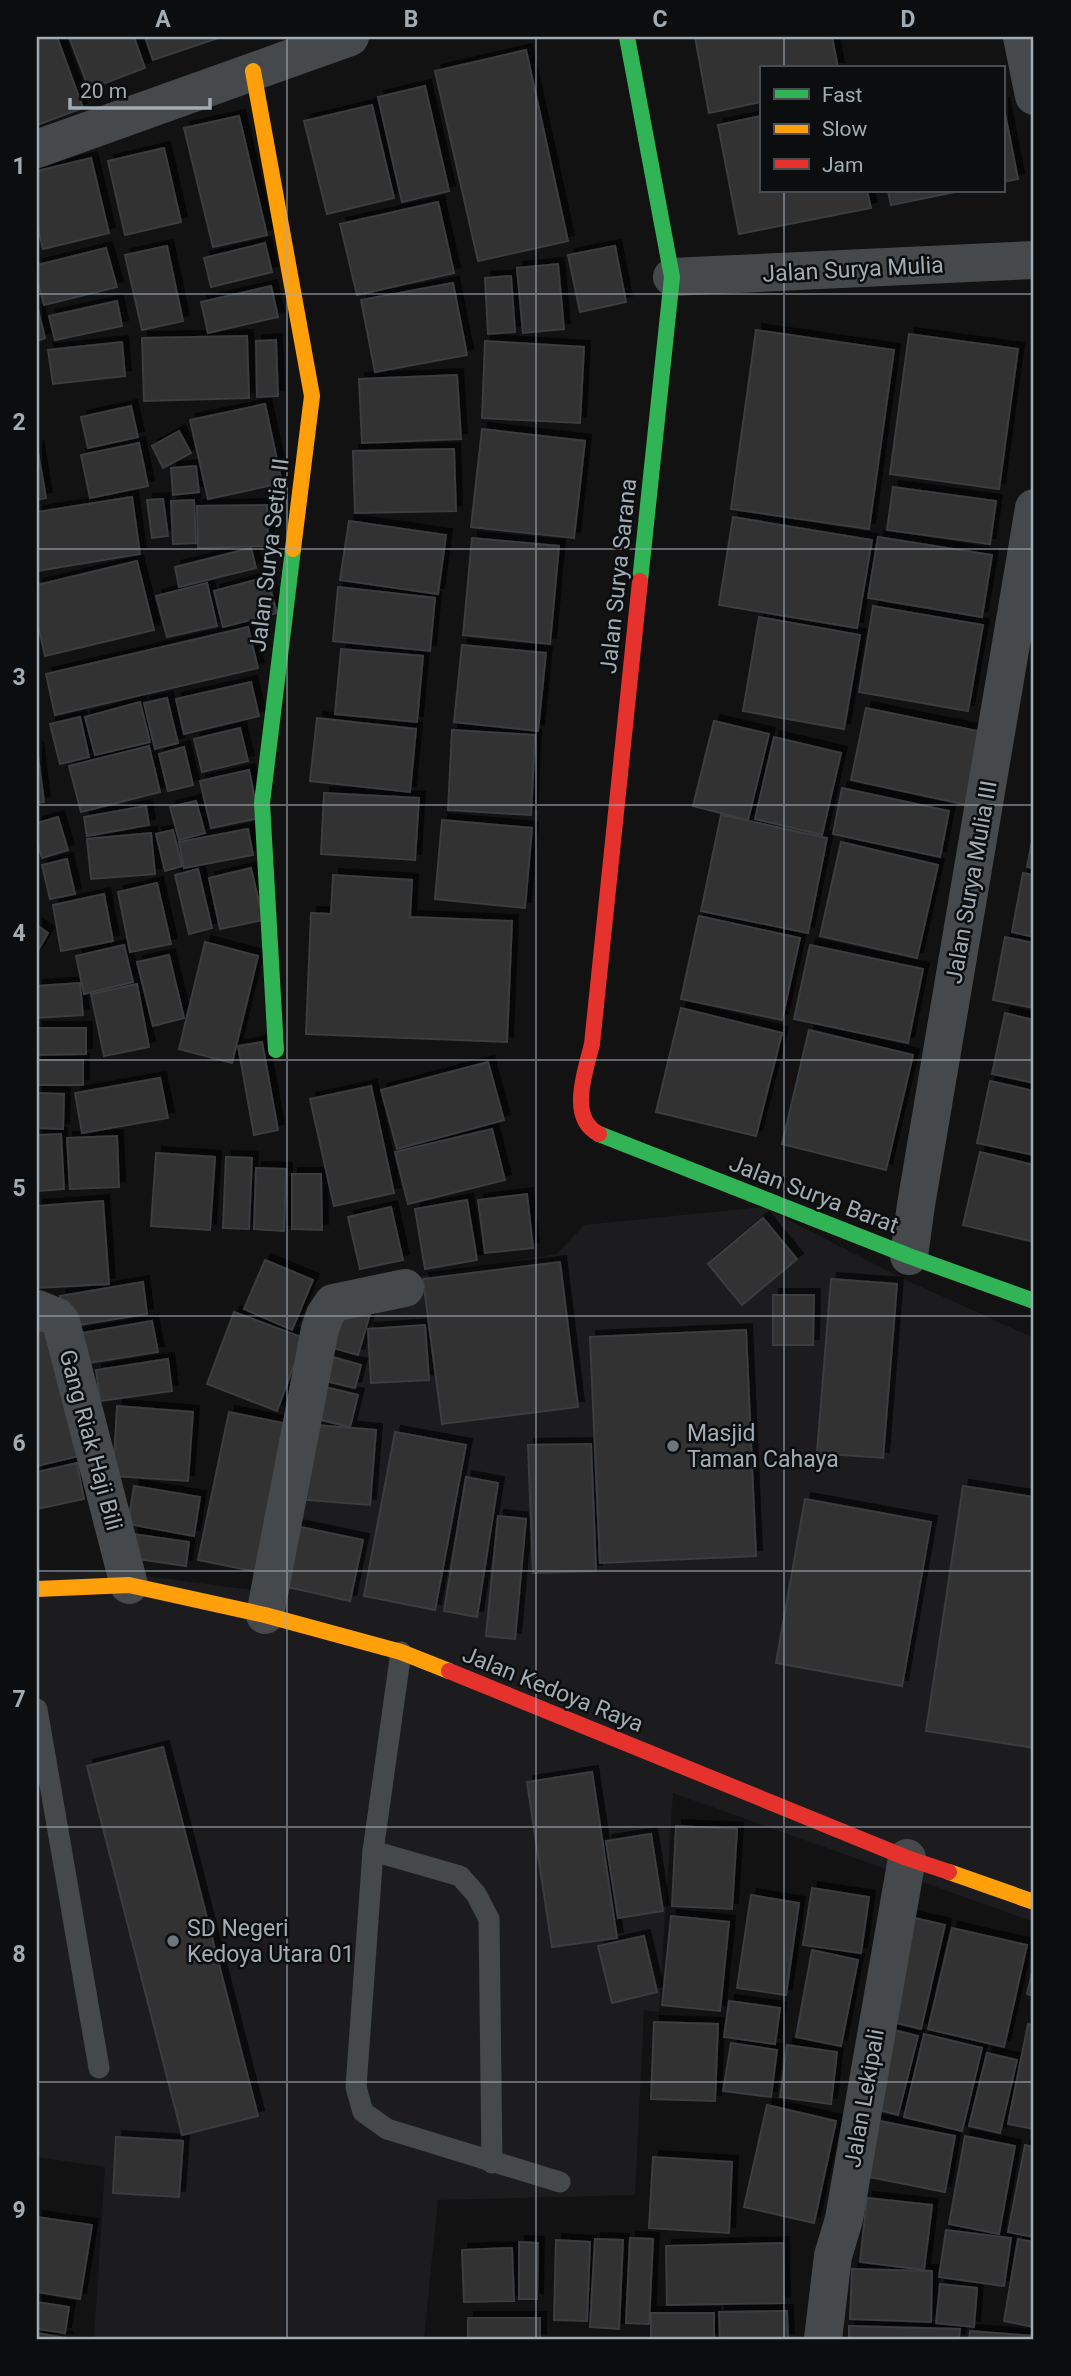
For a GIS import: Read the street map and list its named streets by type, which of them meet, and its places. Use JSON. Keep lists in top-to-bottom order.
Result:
{
  "streets": {
    "street": [
      "Jalan Surya Mulia",
      "Jalan Surya Setia II",
      "Jalan Surya Sarana",
      "Jalan Surya Mulia III",
      "Jalan Surya Barat",
      "Gang Riak Haji Bili",
      "Jalan Kedoya Raya",
      "Jalan Lekipali"
    ]
  },
  "crossings": [
    ["Jalan Surya Mulia", "Jalan Surya Sarana"],
    ["Jalan Surya Sarana", "Jalan Surya Barat"],
    ["Jalan Surya Mulia III", "Jalan Surya Barat"],
    ["Gang Riak Haji Bili", "Jalan Kedoya Raya"],
    ["Jalan Kedoya Raya", "Jalan Lekipali"]
  ],
  "places": ["Masjid Taman Cahaya", "SD Negeri Kedoya Utara 01"],
  "legend": ["Fast", "Slow", "Jam"],
  "scale_bar": "20 m",
  "grid": {
    "columns": [
      "A",
      "B",
      "C",
      "D"
    ],
    "rows": [
      "1",
      "2",
      "3",
      "4",
      "5",
      "6",
      "7",
      "8",
      "9"
    ]
  }
}
